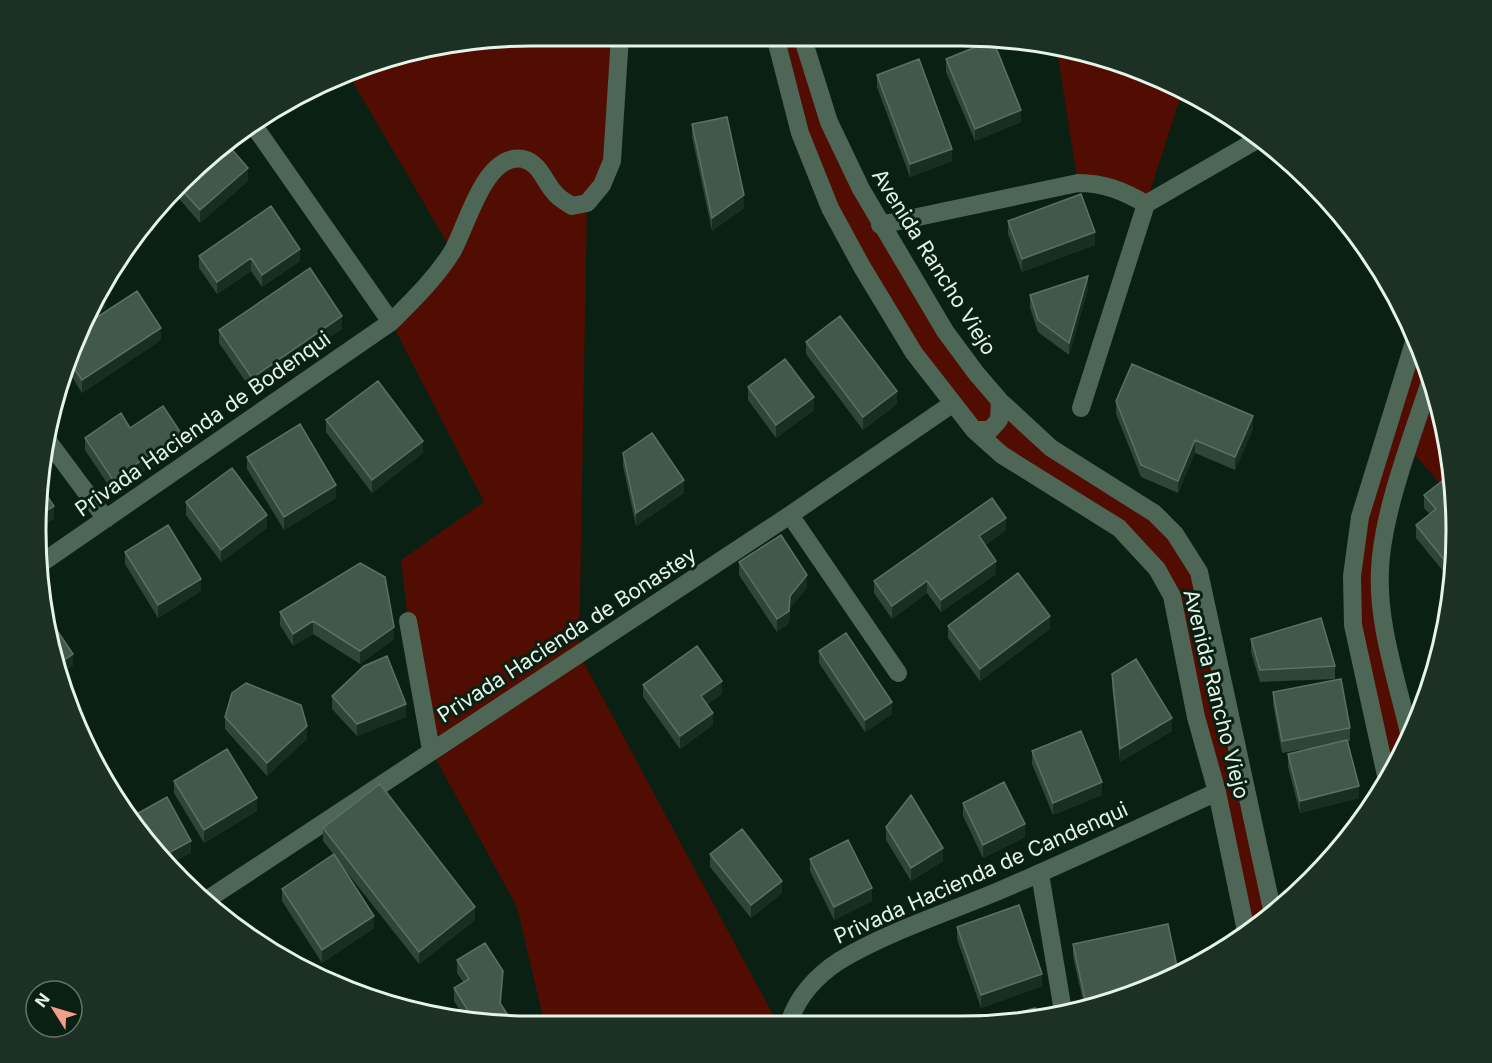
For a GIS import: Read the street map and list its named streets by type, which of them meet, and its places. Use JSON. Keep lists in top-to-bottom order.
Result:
{
  "streets": {
    "street": [
      "Avenida Rancho Viejo",
      "Privada Hacienda de Bodenqui",
      "Privada Hacienda de Bonastey",
      "Privada Hacienda de Candenqui"
    ]
  },
  "crossings": [
    ["Avenida Rancho Viejo", "Privada Hacienda de Bonastey"],
    ["Avenida Rancho Viejo", "Privada Hacienda de Candenqui"]
  ],
  "north": "top left"
}
